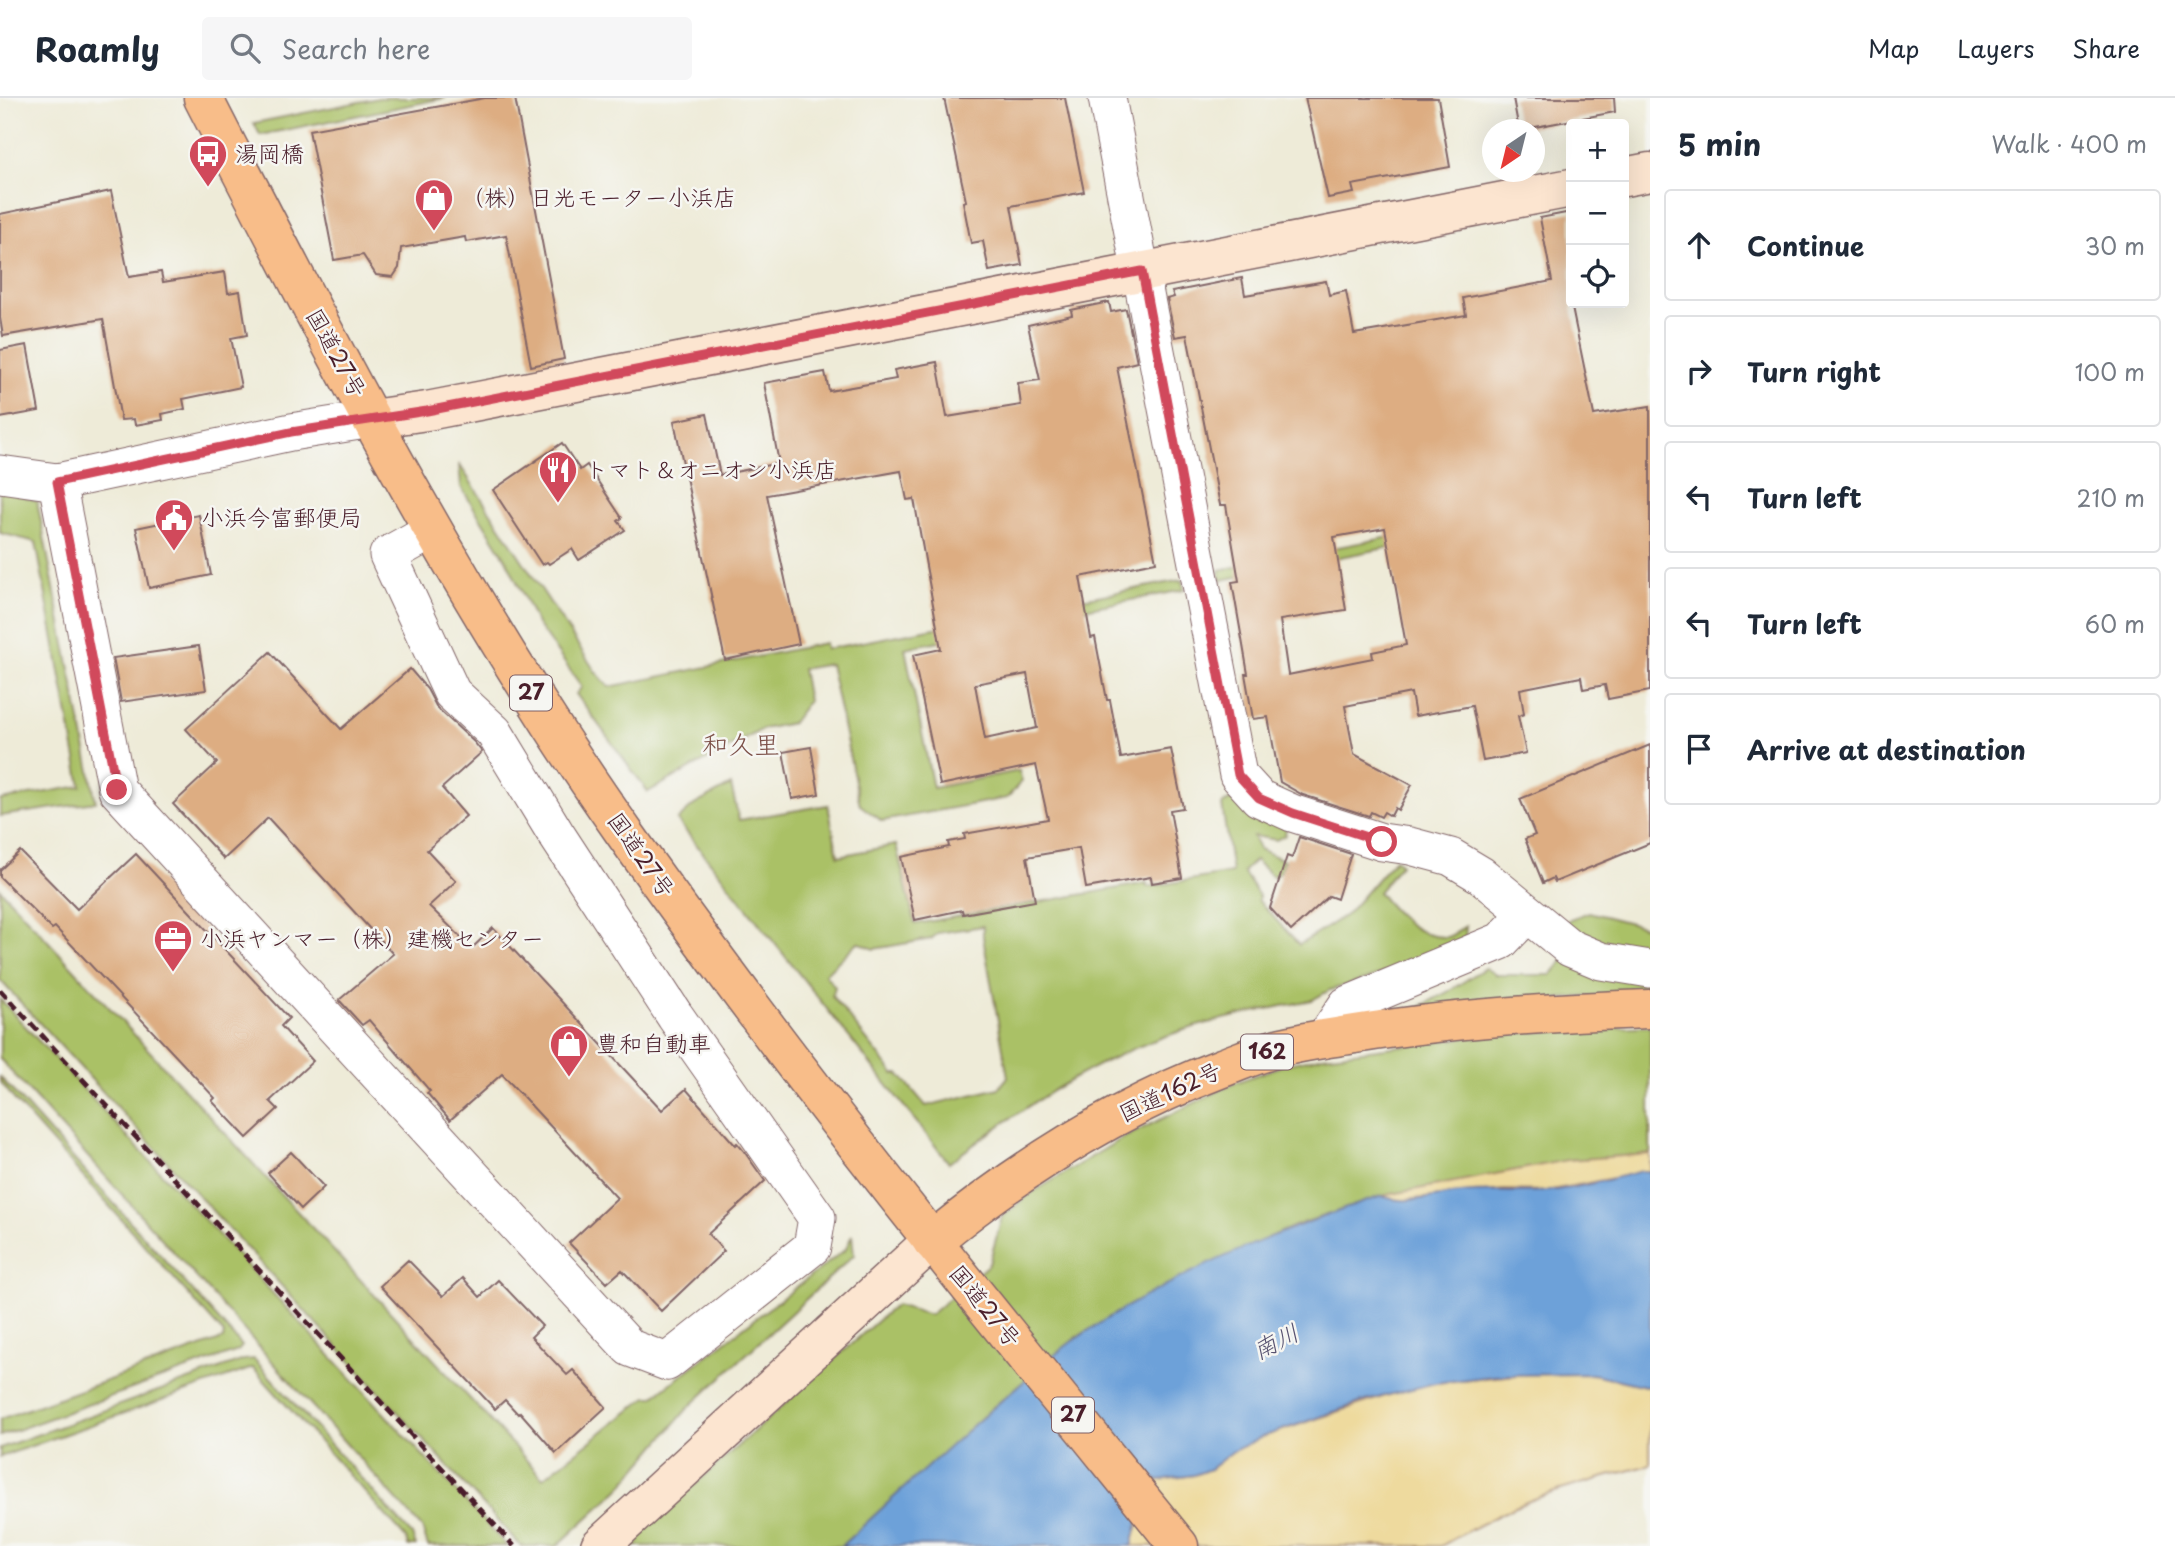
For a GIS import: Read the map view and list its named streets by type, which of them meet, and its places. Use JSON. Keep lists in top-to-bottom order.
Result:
{
  "streets": {
    "highway": [
      "国道27号",
      "27",
      "162",
      "国道162号"
    ]
  },
  "crossings": [
    ["国道27号", "国道162号"]
  ],
  "districts": ["和久里"],
  "water": ["南川"],
  "places": {
    "bus stop": ["湯岡橋"],
    "shop": ["（株）日光モーター小浜店", "豊和自動車"],
    "restaurant": ["トマト＆オニオン小浜店"],
    "public building": ["小浜今富郵便局"],
    "office": ["小浜ヤンマー（株）建機センター"]
  },
  "north": "bottom left",
  "page": {
    "header": "Roamly",
    "search": "Search here",
    "nav": ["Map", "Layers", "Share"],
    "heading": ["5 min", "Walk · 400 m"],
    "map_buttons": ["+", "−"],
    "list": [
      ["Continue", "30 m"],
      ["Turn right", "100 m"],
      ["Turn left", "210 m"],
      ["Turn left", "60 m"],
      "Arrive at destination"
    ]
  }
}
